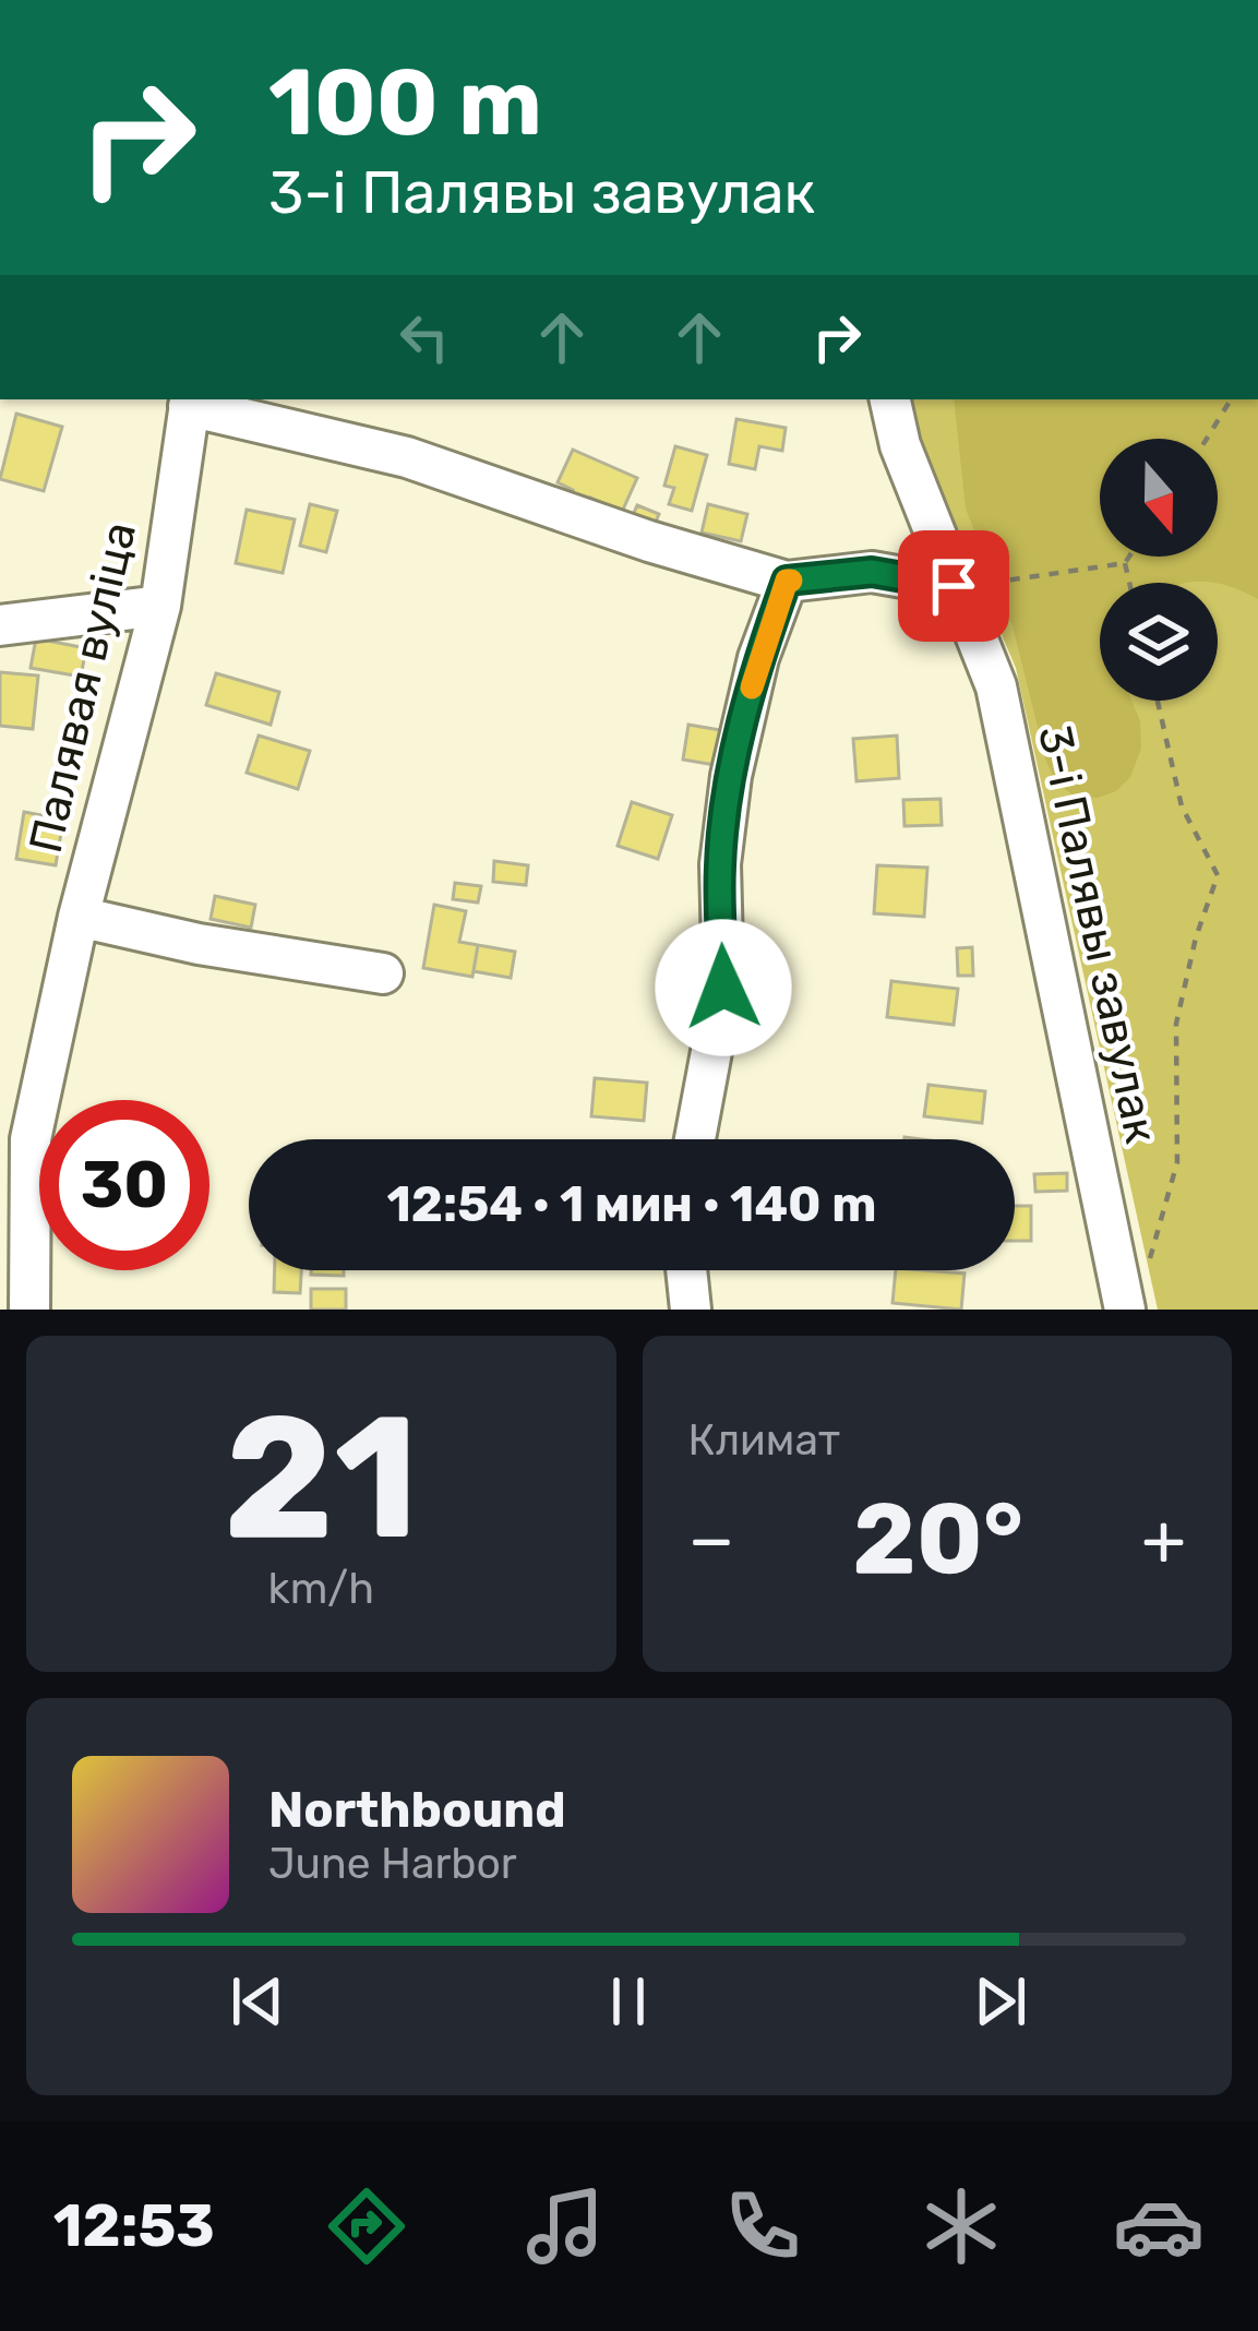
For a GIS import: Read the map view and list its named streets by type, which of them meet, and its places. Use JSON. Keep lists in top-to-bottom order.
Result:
{
  "streets": {
    "street": ["Палявая вуліца", "3-і Палявы завулак"]
  },
  "north": "bottom",
  "page": {
    "turn": ["100 m", "3-і Палявы завулак"],
    "limit": "30",
    "trip": "12:54 · 1 мин · 140 m",
    "tile": [
      ["21", "km/h"],
      "Климат"
    ],
    "heat": ["−", "20°", "+"],
    "song": ["Northbound", "June Harbor"],
    "tabs": "12:53"
  }
}
